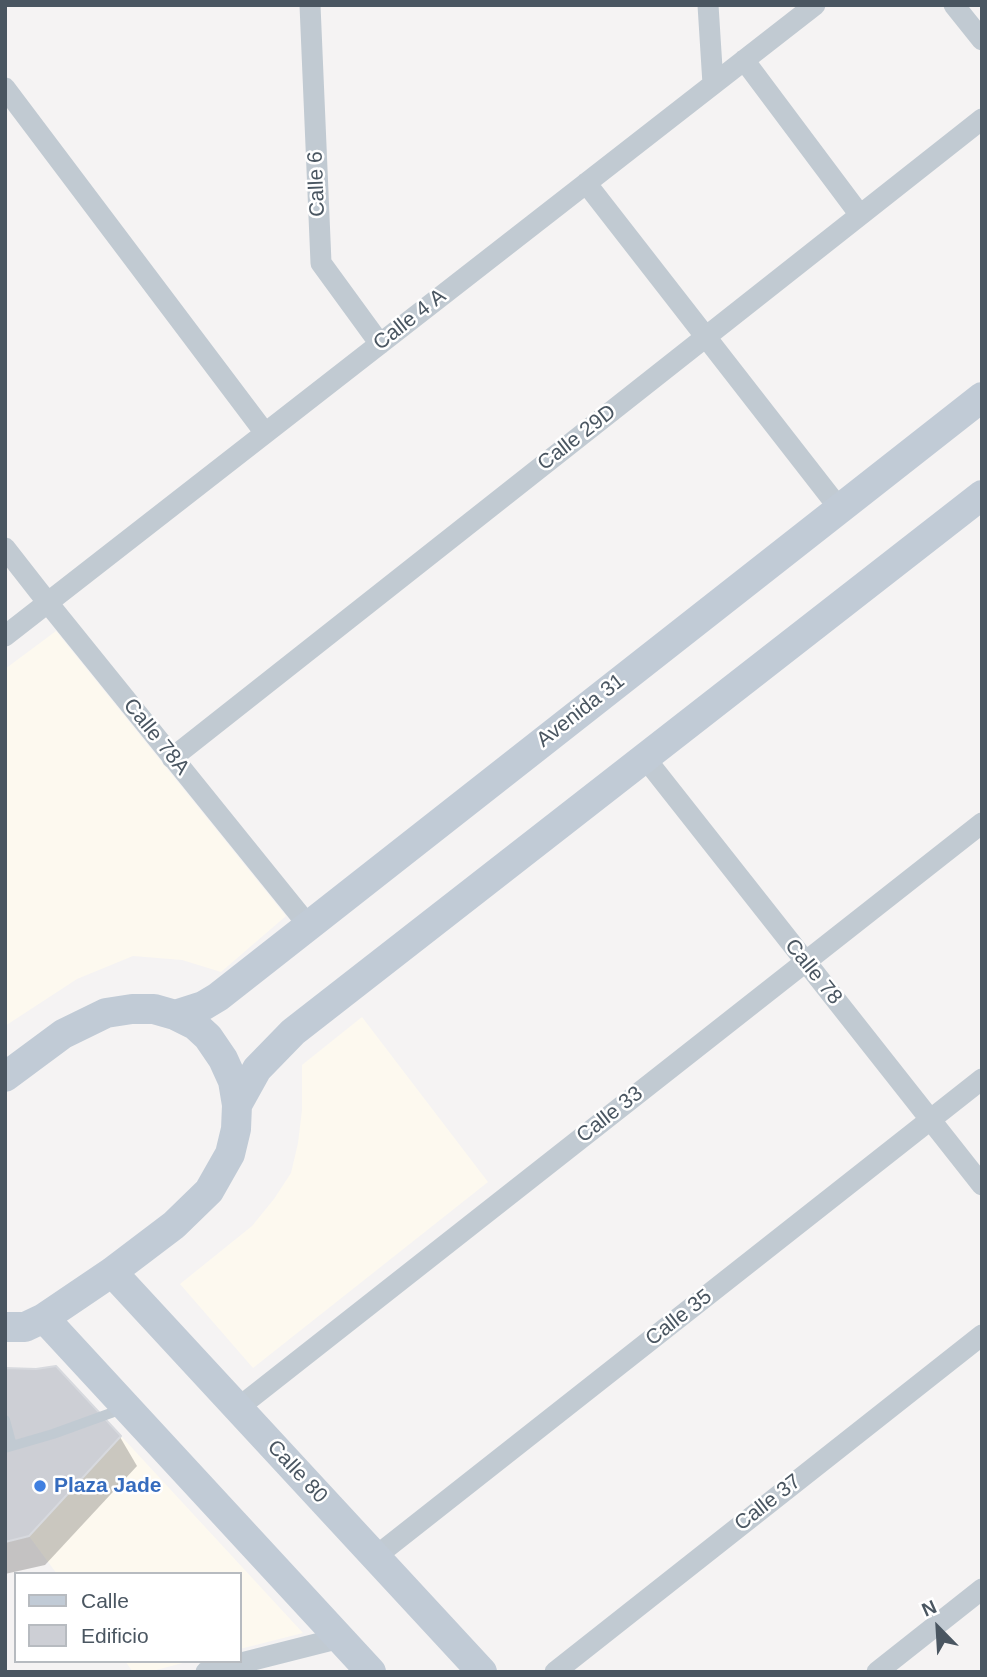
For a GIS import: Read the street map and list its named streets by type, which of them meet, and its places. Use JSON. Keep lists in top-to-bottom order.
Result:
{
  "streets": {
    "main road": ["Avenida 31", "Calle 80"],
    "street": [
      "Calle 6",
      "Calle 4 A",
      "Calle 29D",
      "Calle 78A",
      "Calle 78",
      "Calle 33",
      "Calle 35",
      "Calle 37"
    ]
  },
  "crossings": [
    ["Calle 6", "Calle 4 A"],
    ["Calle 4 A", "Calle 78A"],
    ["Calle 29D", "Calle 78A"],
    ["Avenida 31", "Calle 78A"],
    ["Calle 78", "Calle 33"],
    ["Calle 78", "Calle 35"],
    ["Calle 33", "Calle 80"],
    ["Calle 35", "Calle 80"]
  ],
  "places": ["Plaza Jade"],
  "legend": ["Calle", "Edificio"],
  "north": "top left"
}
